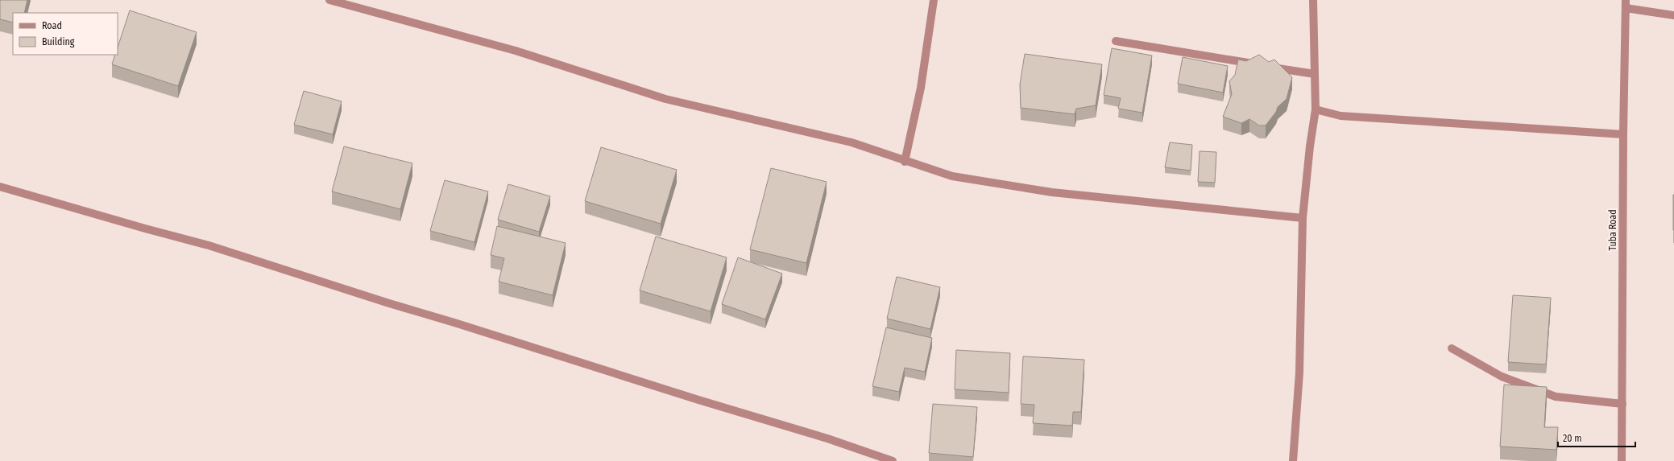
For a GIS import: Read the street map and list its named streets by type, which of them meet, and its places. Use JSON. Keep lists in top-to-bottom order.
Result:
{
  "streets": {
    "street": ["Tuba Road"]
  },
  "legend": ["Road", "Building"],
  "scale_bar": "20 m"
}
